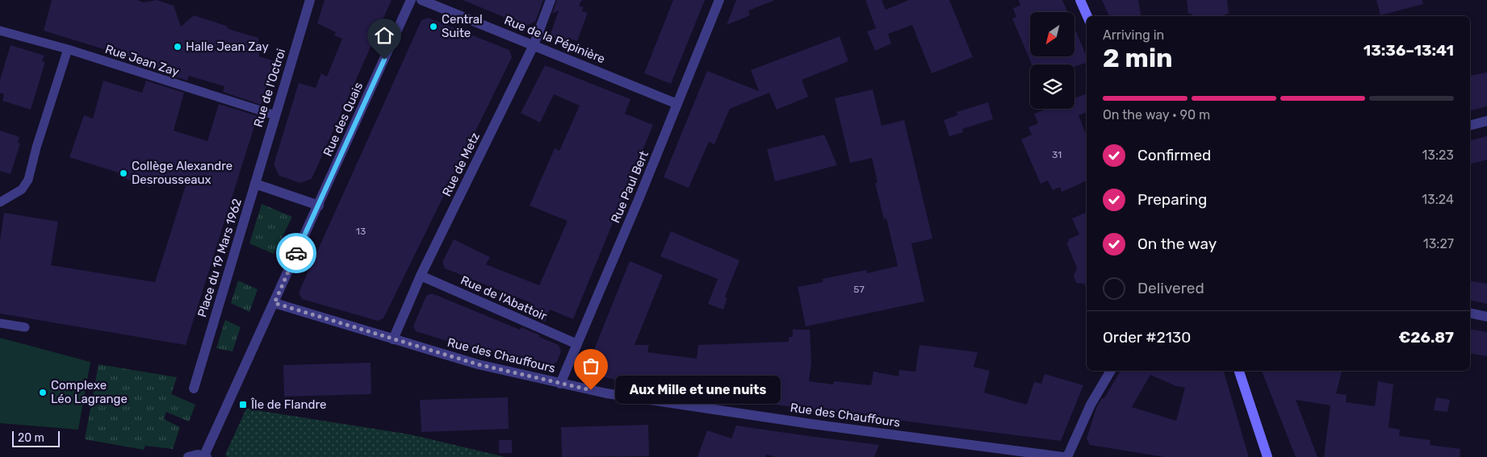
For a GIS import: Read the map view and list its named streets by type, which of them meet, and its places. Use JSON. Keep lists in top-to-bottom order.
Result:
{
  "streets": {
    "street": [
      "Rue de la Pépinière",
      "Rue de l'Octroi",
      "Rue des Quais",
      "Rue de Metz",
      "Rue Paul Bert",
      "Place du 19 Mars 1962",
      "Rue de l'Abattoir",
      "Rue des Chauffours"
    ],
    "lane": ["Rue Jean Zay"]
  },
  "crossings": [
    ["Rue de la Pépinière", "Rue de Metz"],
    ["Rue de la Pépinière", "Rue Paul Bert"],
    ["Rue Jean Zay", "Rue de l'Octroi"],
    ["Rue de l'Octroi", "Place du 19 Mars 1962"],
    ["Rue de Metz", "Rue de l'Abattoir"],
    ["Rue de Metz", "Rue des Chauffours"],
    ["Rue Paul Bert", "Rue de l'Abattoir"],
    ["Rue Paul Bert", "Rue des Chauffours"]
  ],
  "places": {
    "other": [
      "Central Suite",
      "Halle Jean Zay",
      "Collège Alexandre Desrousseaux",
      "Aux Mille et une nuits",
      "Complexe Léo Lagrange"
    ],
    "transit": ["Île de Flandre"]
  },
  "house_numbers": ["31", "13", "57"],
  "scale_bar": "20 m",
  "north": "bottom left",
  "page": {
    "heading": ["2 min", "Arriving in", "13:36–13:41"],
    "panel": ["Order #2130", "€26.87"],
    "bar": "On the way · 90 m",
    "list": [
      ["Confirmed", "13:23"],
      ["Preparing", "13:24"],
      ["On the way", "13:27"],
      "Delivered"
    ],
    "bubble": "Aux Mille et une nuits",
    "scale": "20 m"
  }
}
